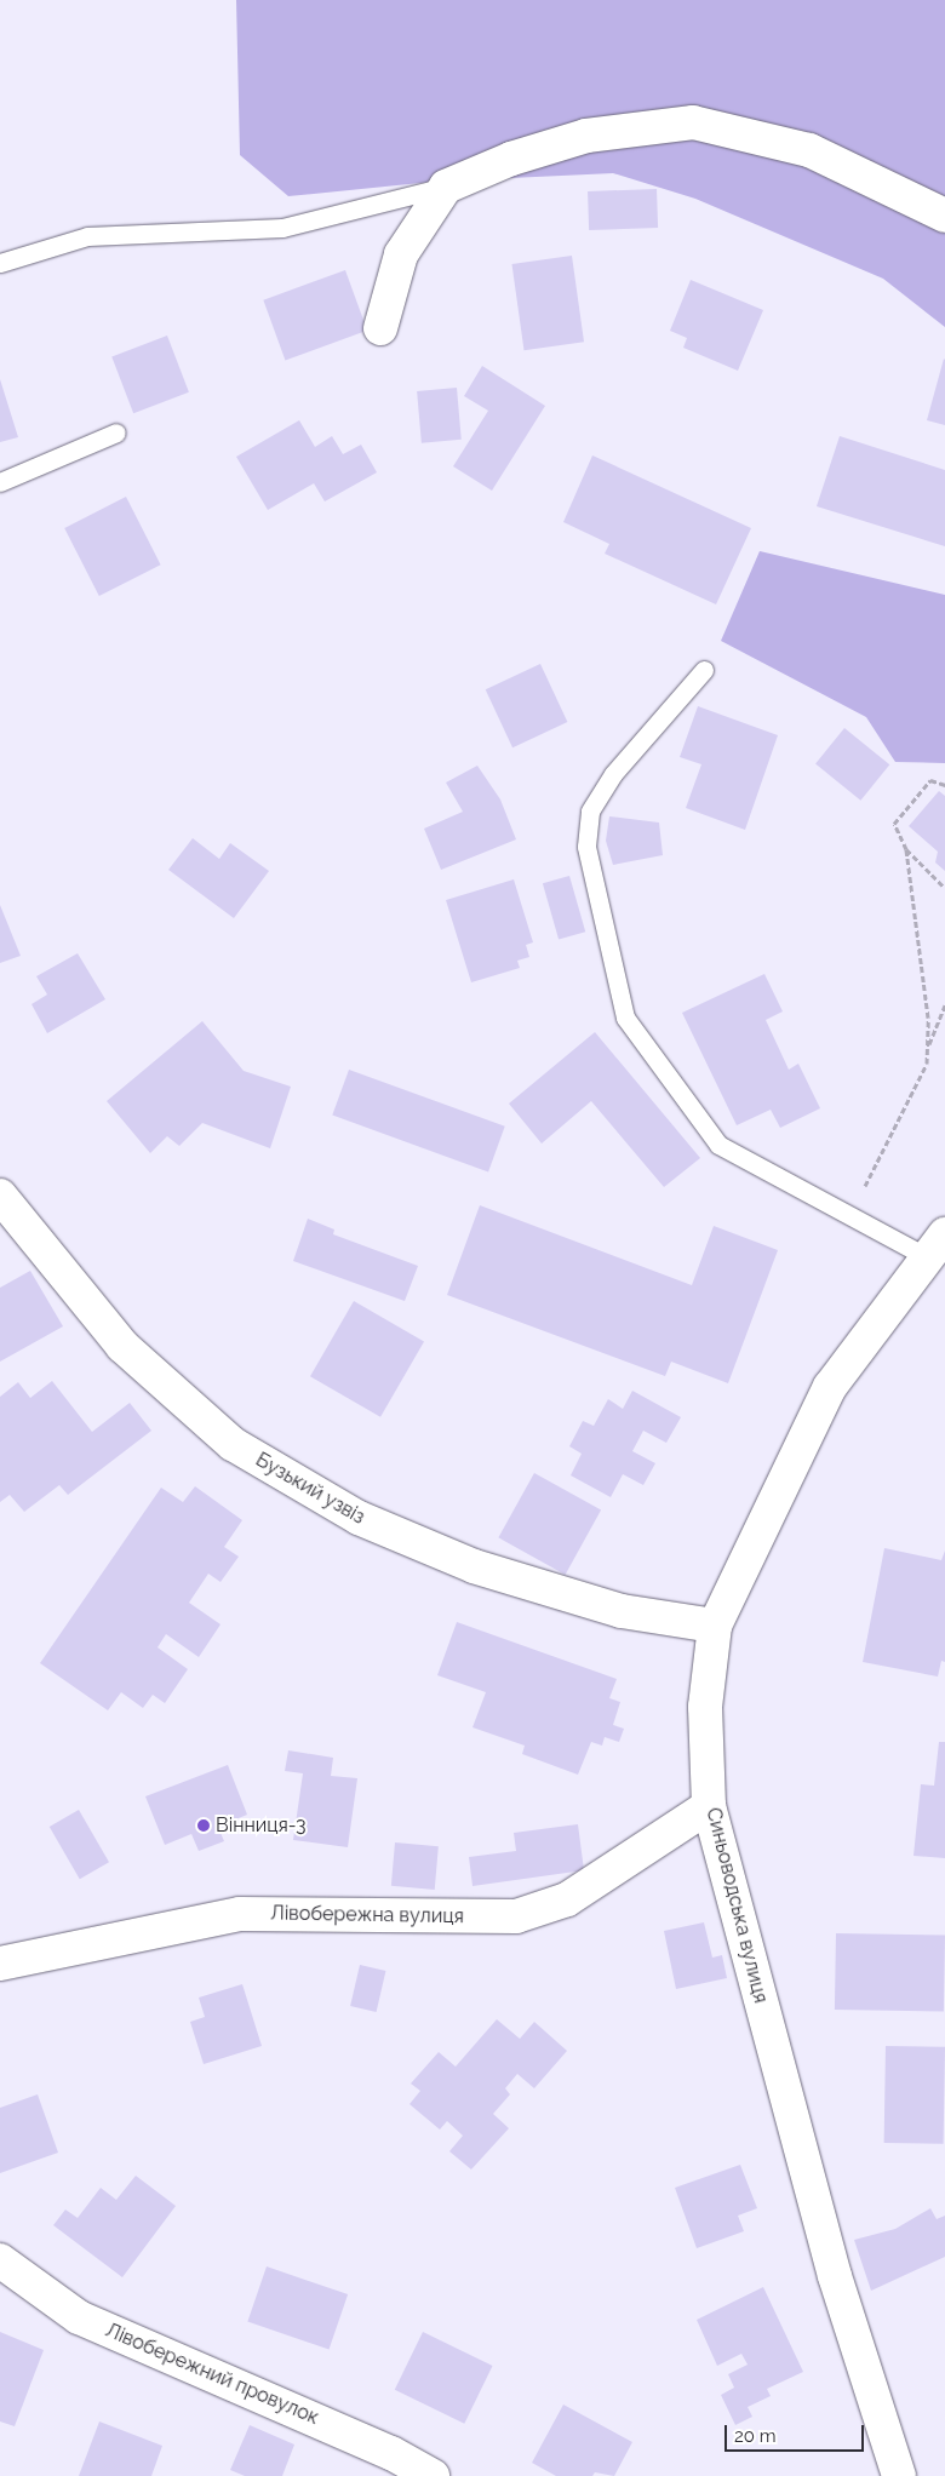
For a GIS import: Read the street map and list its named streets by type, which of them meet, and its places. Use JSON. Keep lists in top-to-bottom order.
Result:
{
  "streets": {
    "street": [
      "Бузький узвіз",
      "Синьоводська вулиця",
      "Лівобережна вулиця",
      "Лівобережний провулок"
    ]
  },
  "crossings": [
    ["Бузький узвіз", "Синьоводська вулиця"],
    ["Синьоводська вулиця", "Лівобережна вулиця"]
  ],
  "places": ["Вінниця-3"],
  "scale_bar": "20 m"
}
